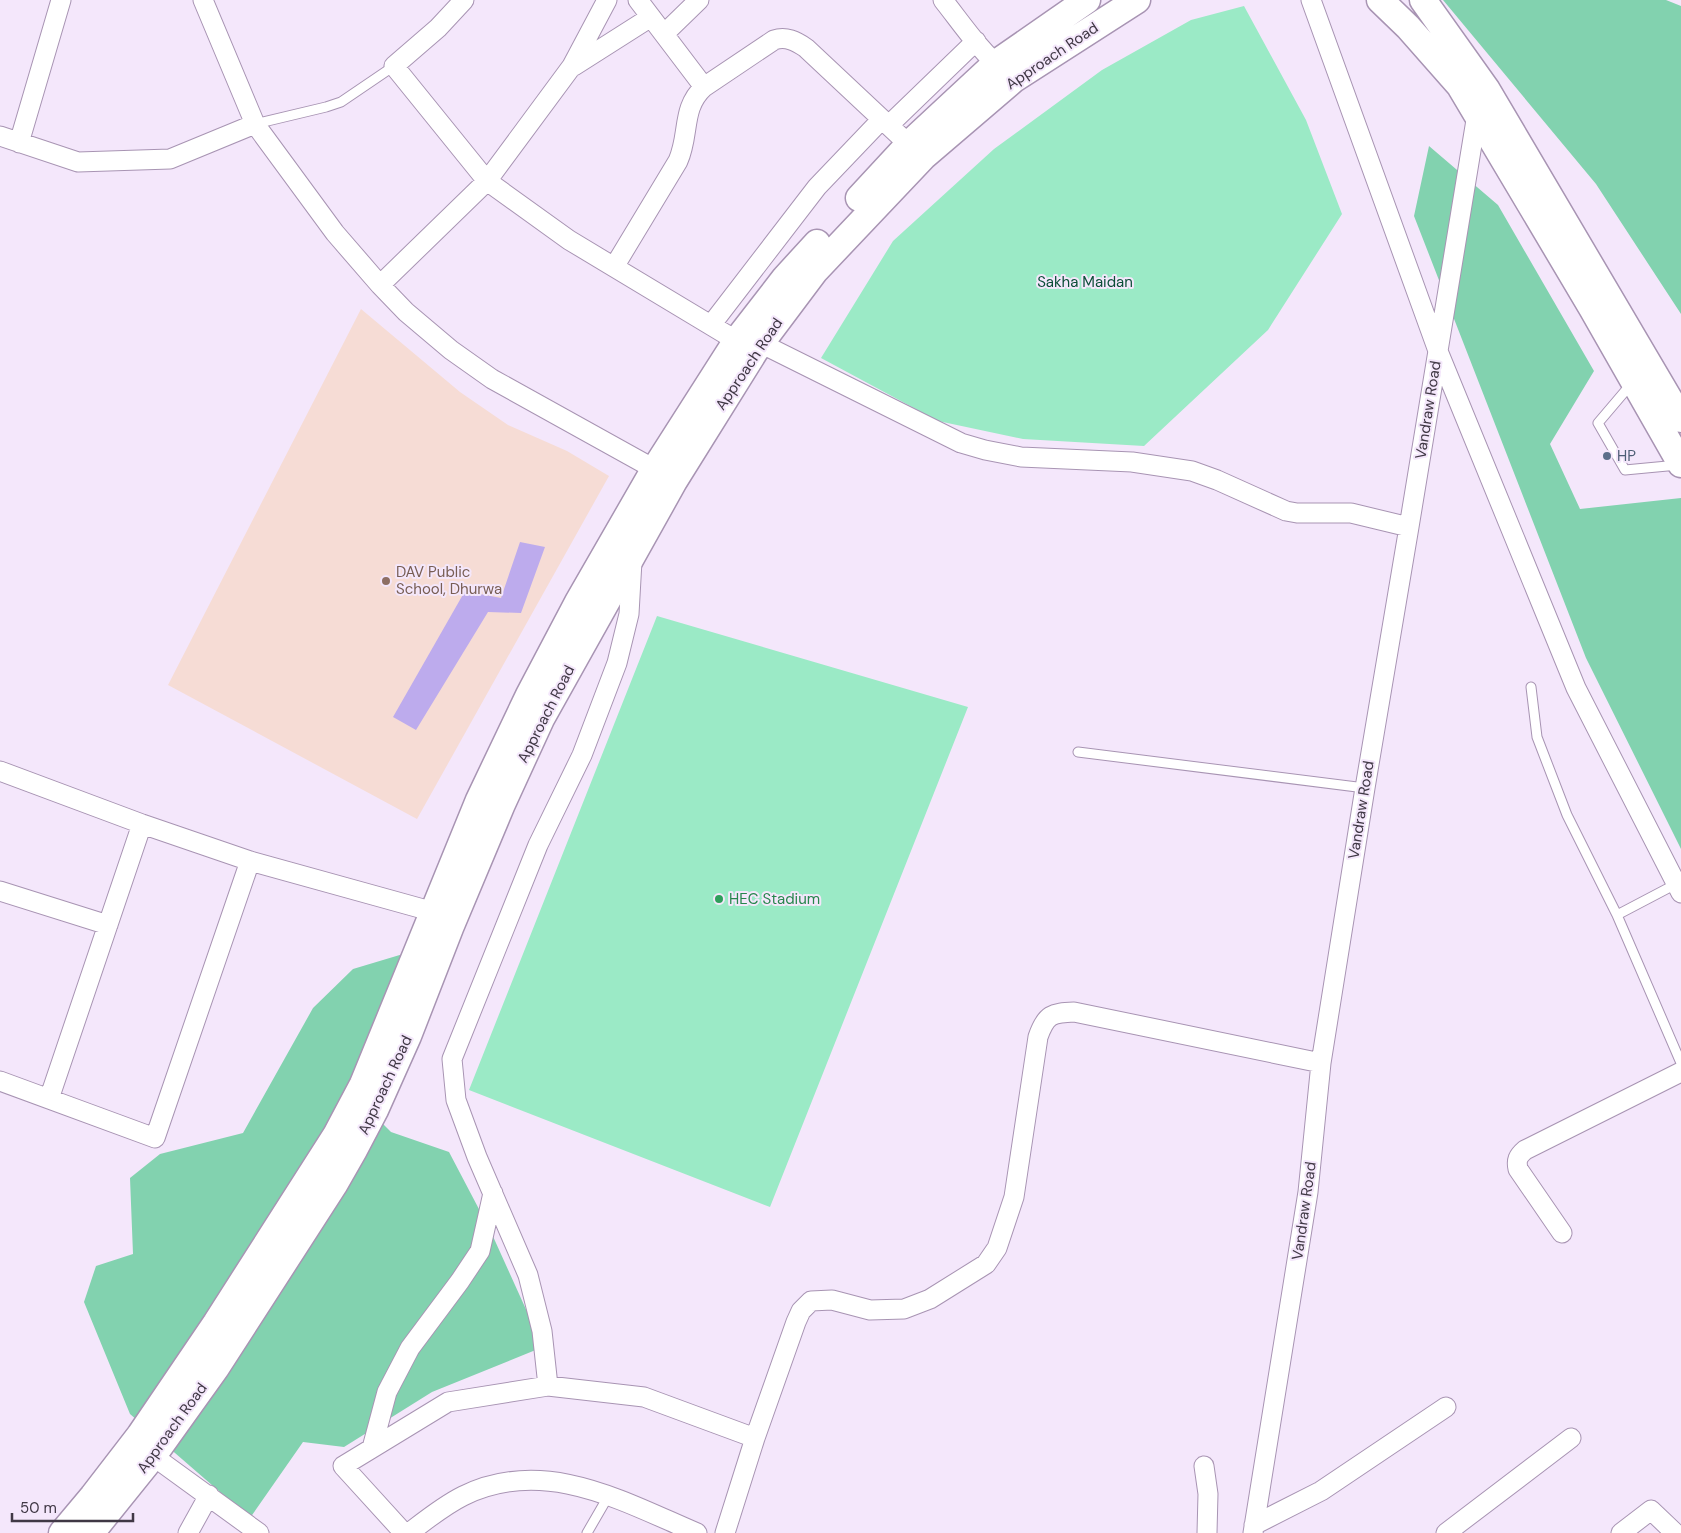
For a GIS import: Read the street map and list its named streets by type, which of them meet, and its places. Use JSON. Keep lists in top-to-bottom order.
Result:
{
  "streets": {
    "street": ["Approach Road", "Vandraw Road"]
  },
  "parks": ["Sakha Maidan"],
  "places": ["HP", "DAV Public School, Dhurwa", "HEC Stadium"],
  "scale_bar": "50 m"
}
